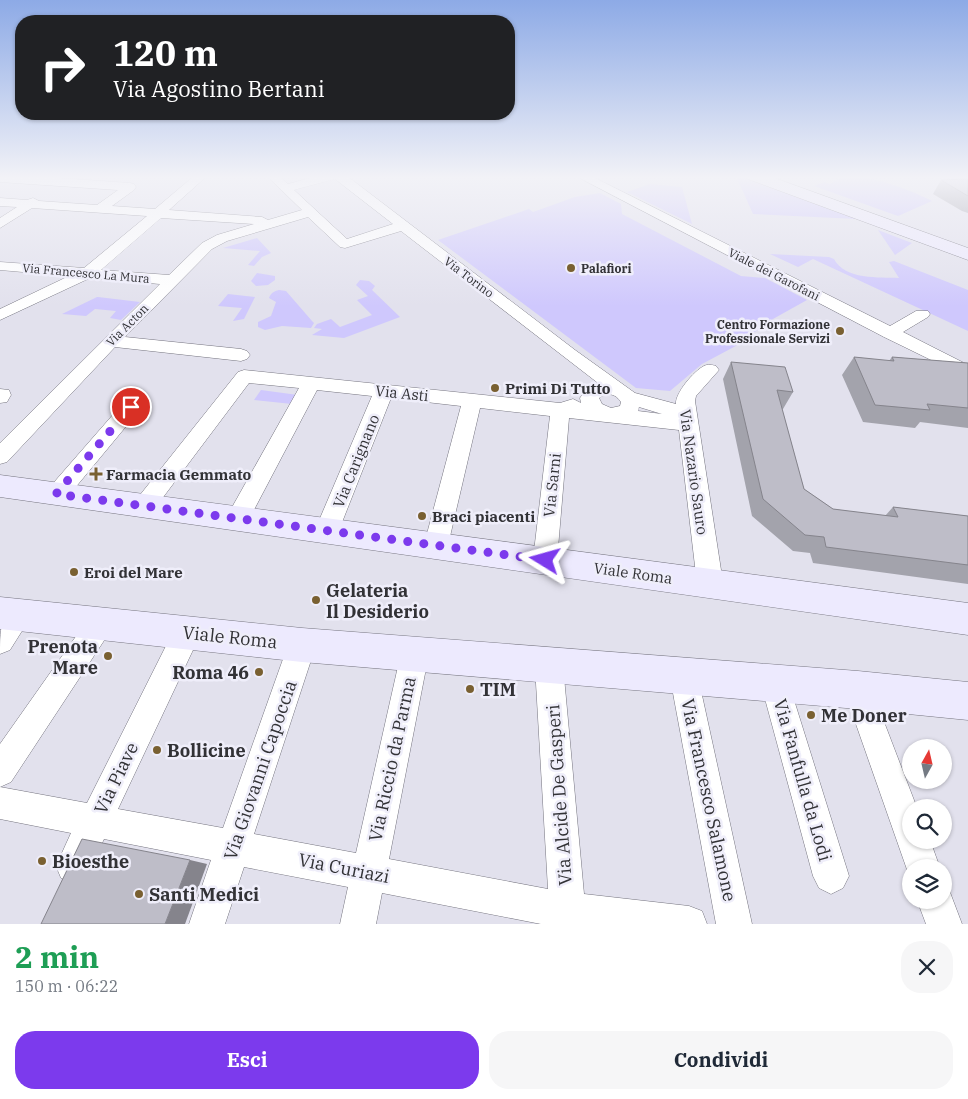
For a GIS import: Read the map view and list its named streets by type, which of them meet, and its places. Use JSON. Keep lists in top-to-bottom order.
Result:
{
  "streets": {
    "street": [
      "Via Francesco La Mura",
      "Viale dei Garofani",
      "Via Torino",
      "Via Acton",
      "Via Asti",
      "Via Carignano",
      "Via Nazario Sauro",
      "Via Sarni",
      "Viale Roma",
      "Via Riccio da Parma",
      "Via Giovanni Capoccia",
      "Via Piave",
      "Via Fanfulla da Lodi",
      "Via Alcide De Gasperi",
      "Via Francesco Salamone",
      "Via Curiazi"
    ]
  },
  "crossings": [
    ["Via Francesco La Mura", "Via Acton"],
    ["Via Torino", "Via Asti"],
    ["Via Asti", "Via Carignano"],
    ["Via Asti", "Via Nazario Sauro"],
    ["Via Asti", "Via Sarni"],
    ["Via Asti", "Viale Roma"],
    ["Via Carignano", "Viale Roma"],
    ["Via Nazario Sauro", "Viale Roma"],
    ["Via Sarni", "Viale Roma"],
    ["Viale Roma", "Via Riccio da Parma"],
    ["Viale Roma", "Via Giovanni Capoccia"],
    ["Viale Roma", "Via Piave"],
    ["Viale Roma", "Via Fanfulla da Lodi"],
    ["Viale Roma", "Via Alcide De Gasperi"],
    ["Viale Roma", "Via Francesco Salamone"],
    ["Via Riccio da Parma", "Via Curiazi"],
    ["Via Giovanni Capoccia", "Via Curiazi"],
    ["Via Piave", "Via Curiazi"],
    ["Via Alcide De Gasperi", "Via Curiazi"]
  ],
  "places": {
    "other": [
      "Palafiori",
      "Centro Formazione Professionale Servizi",
      "Primi Di Tutto",
      "Braci piacenti",
      "Eroi del Mare",
      "Gelateria Il Desiderio",
      "Prenota Mare",
      "Roma 46",
      "TIM",
      "Me Doner",
      "Bollicine",
      "Bioesthe",
      "Santi Medici"
    ],
    "health": ["Farmacia Gemmato"]
  },
  "north": "top",
  "page": {
    "turn": ["120 m", "Via Agostino Bertani"],
    "heading": ["2 min", "150 m · 06:22"],
    "buttons": ["Esci", "Condividi"]
  }
}
